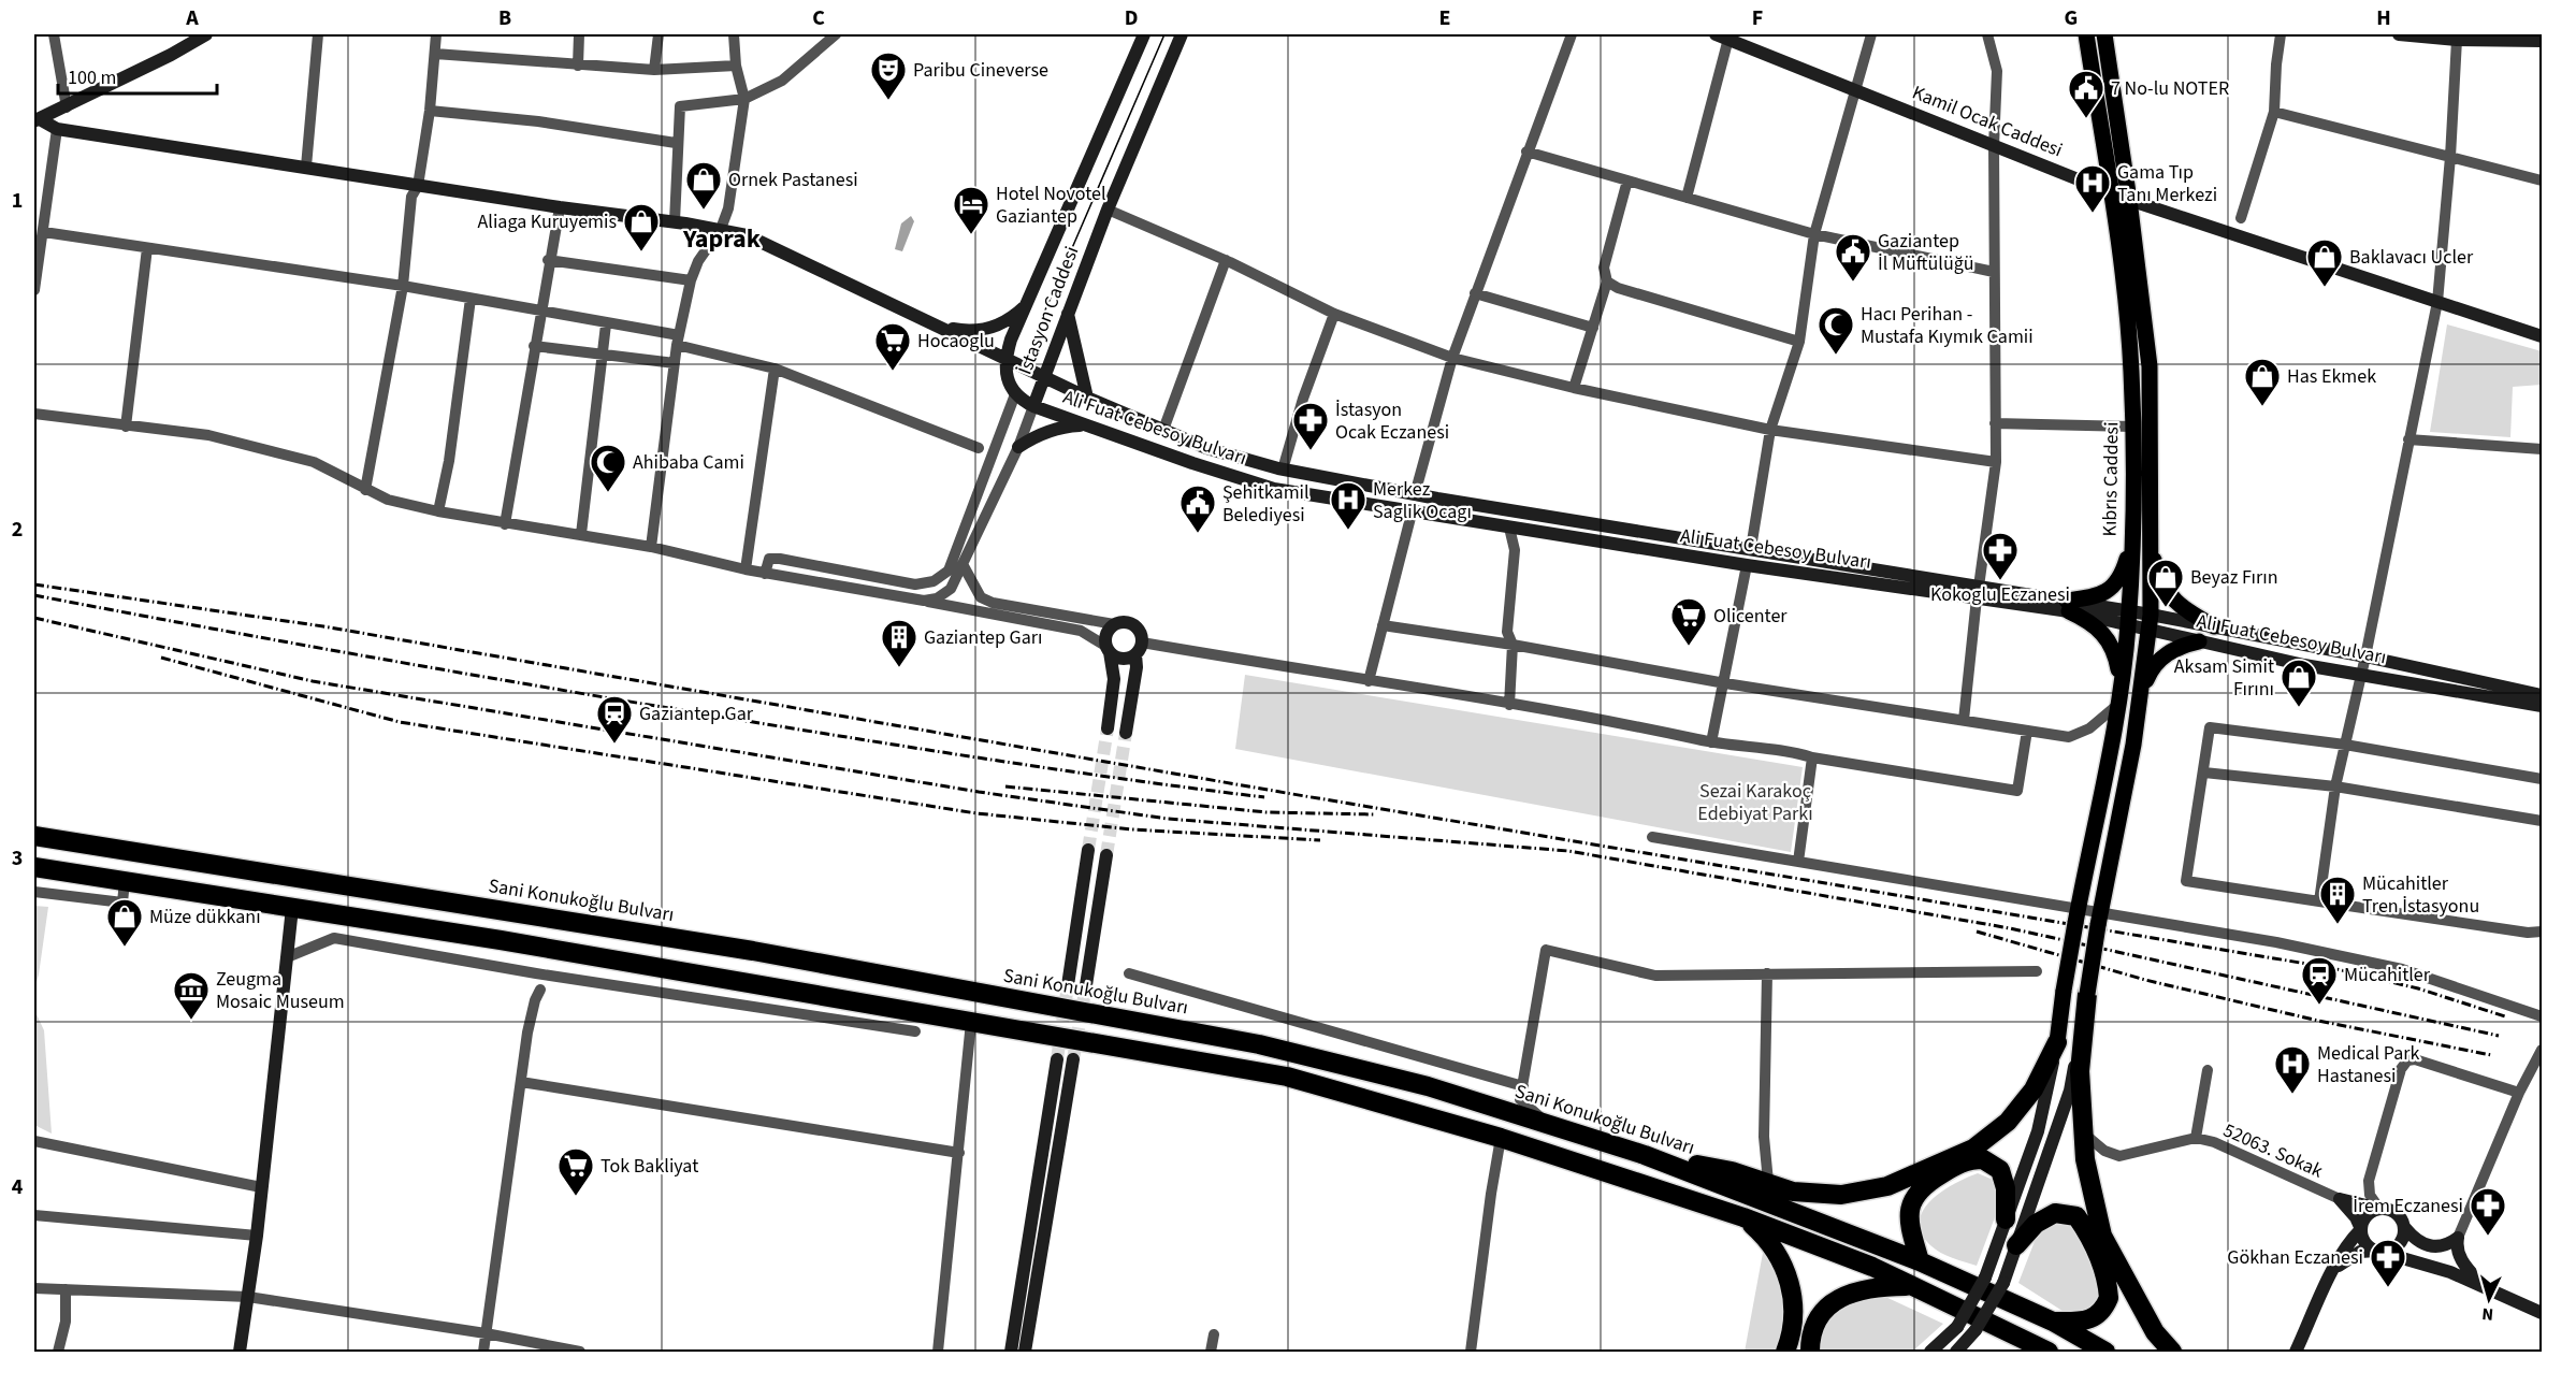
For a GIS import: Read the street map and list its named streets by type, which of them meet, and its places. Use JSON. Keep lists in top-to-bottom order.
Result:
{
  "streets": {
    "highway": ["Sani Konukoğlu Bulvarı"],
    "main road": ["Kıbrıs Caddesi"],
    "street": [
      "Kamil Ocak Caddesi",
      "İstasyon Caddesi",
      "Ali Fuat Cebesoy Bulvarı",
      "52063. Sokak"
    ]
  },
  "crossings": [
    ["Kamil Ocak Caddesi", "Kıbrıs Caddesi"],
    ["İstasyon Caddesi", "Ali Fuat Cebesoy Bulvarı"],
    ["Ali Fuat Cebesoy Bulvarı", "Kıbrıs Caddesi"]
  ],
  "districts": ["Yaprak"],
  "parks": ["Sezai Karakoç Edebiyat Parkı"],
  "places": {
    "theatre": ["Paribu Cineverse"],
    "public building": ["7 No-lu NOTER", "Gaziantep İl Müftülüğü", "Şehitkamil Belediyesi"],
    "shop": [
      "Ornek Pastanesi",
      "Aliaga Kuruyemis",
      "Baklavacı Ucler",
      "Has Ekmek",
      "Beyaz Fırın",
      "Aksam Simit Fırını",
      "Müze dükkanı"
    ],
    "hospital": ["Gama Tıp Tanı Merkezi", "Merkez Saglık Ocagı", "Medical Park Hastanesi"],
    "hotel": ["Hotel Novotel Gaziantep"],
    "mosque": ["Hacı Perihan - Mustafa Kıymık Camii", "Ahibaba Cami"],
    "supermarket": ["Hocaoglu", "Olicenter", "Tok Bakliyat"],
    "pharmacy": [
      "İstasyon Ocak Eczanesi",
      "Kokoglu Eczanesi",
      "İrem Eczanesi",
      "Gökhan Eczanesi"
    ],
    "building": ["Gaziantep Garı", "Mücahitler Tren İstasyonu"],
    "station": ["Gaziantep Gar", "Mücahitler"],
    "museum": ["Zeugma Mosaic Museum"]
  },
  "scale_bar": "100 m",
  "north": "bottom",
  "grid": {
    "columns": [
      "A",
      "B",
      "C",
      "D",
      "E",
      "F",
      "G",
      "H"
    ],
    "rows": [
      "1",
      "2",
      "3",
      "4"
    ]
  }
}
